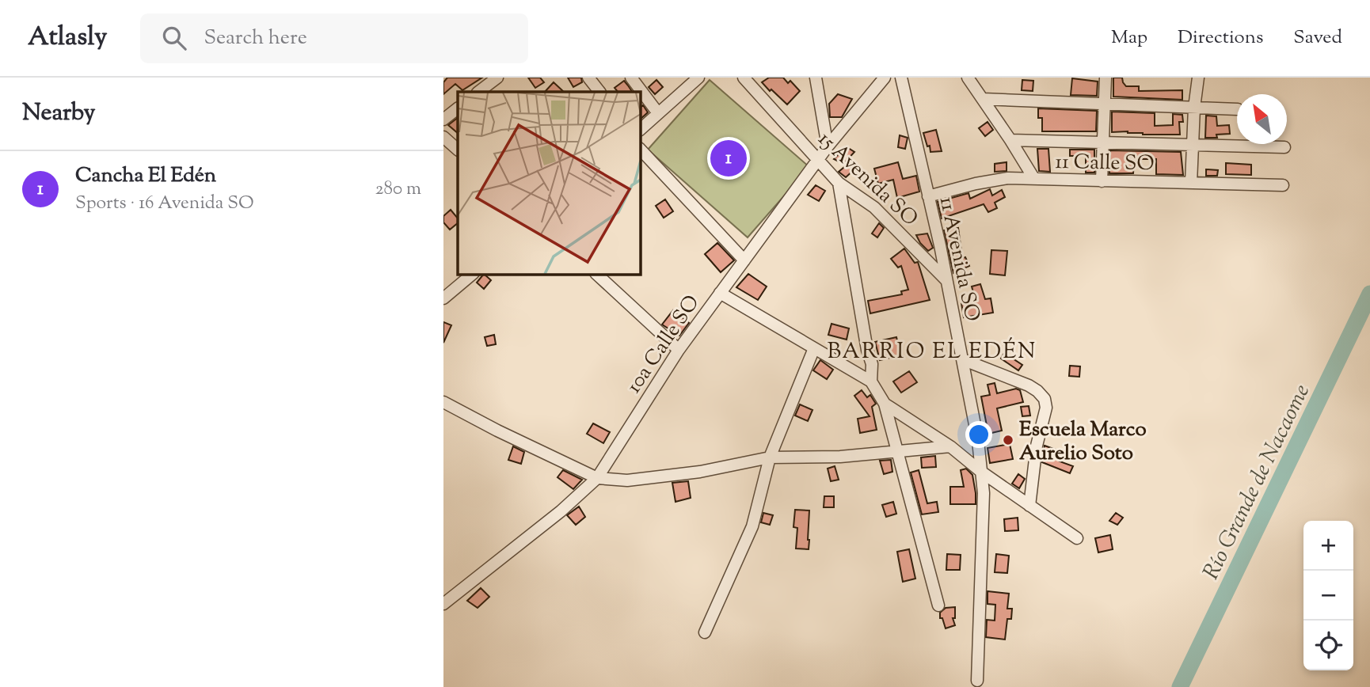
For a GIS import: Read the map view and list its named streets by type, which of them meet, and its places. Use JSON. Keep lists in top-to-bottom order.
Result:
{
  "streets": {
    "street": [
      "11 Calle SO",
      "15 Avenida SO",
      "11 Avenida SO",
      "10a Calle SO"
    ]
  },
  "crossings": [
    ["11 Calle SO", "11 Avenida SO"],
    ["15 Avenida SO", "11 Avenida SO"],
    ["15 Avenida SO", "10a Calle SO"]
  ],
  "districts": ["BARRIO EL EDÉN"],
  "water": ["Río Grande de Nacaome"],
  "places": ["Escuela Marco Aurelio Soto"],
  "north": "top left",
  "page": {
    "header": "Atlasly",
    "search": "Search here",
    "nav": ["Map", "Directions", "Saved"],
    "heading": "Nearby",
    "pins": "1",
    "list": [
      {
        "mark": "1",
        "name": "Cancha El Edén",
        "note": "Sports · 16 Avenida SO",
        "value": "280 m"
      }
    ],
    "map_buttons": ["+", "−"]
  }
}
